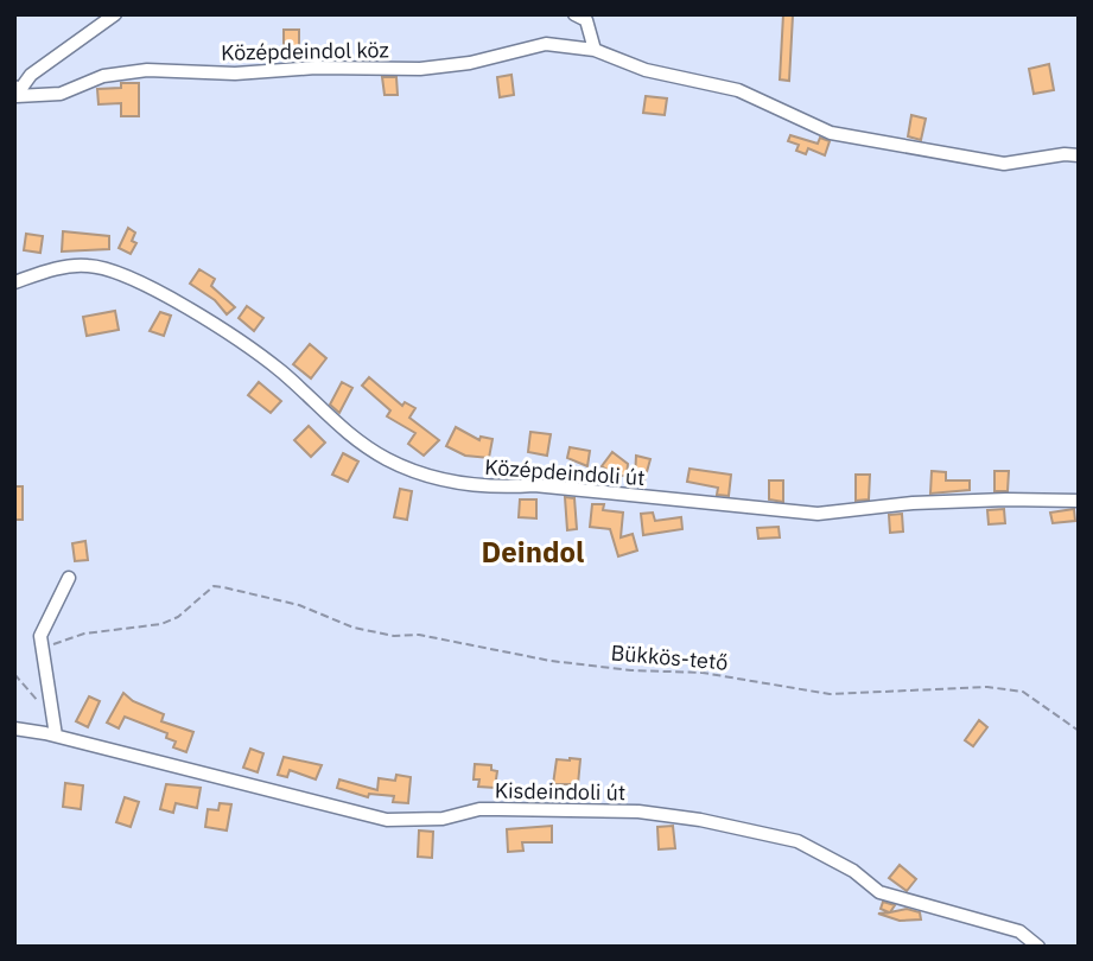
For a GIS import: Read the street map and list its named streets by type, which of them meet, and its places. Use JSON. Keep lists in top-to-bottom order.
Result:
{
  "streets": {
    "street": ["Középdeindol köz", "Középdeindoli út", "Kisdeindoli út"],
    "path": ["Bükkös-tető"]
  },
  "districts": ["Deindol"]
}
